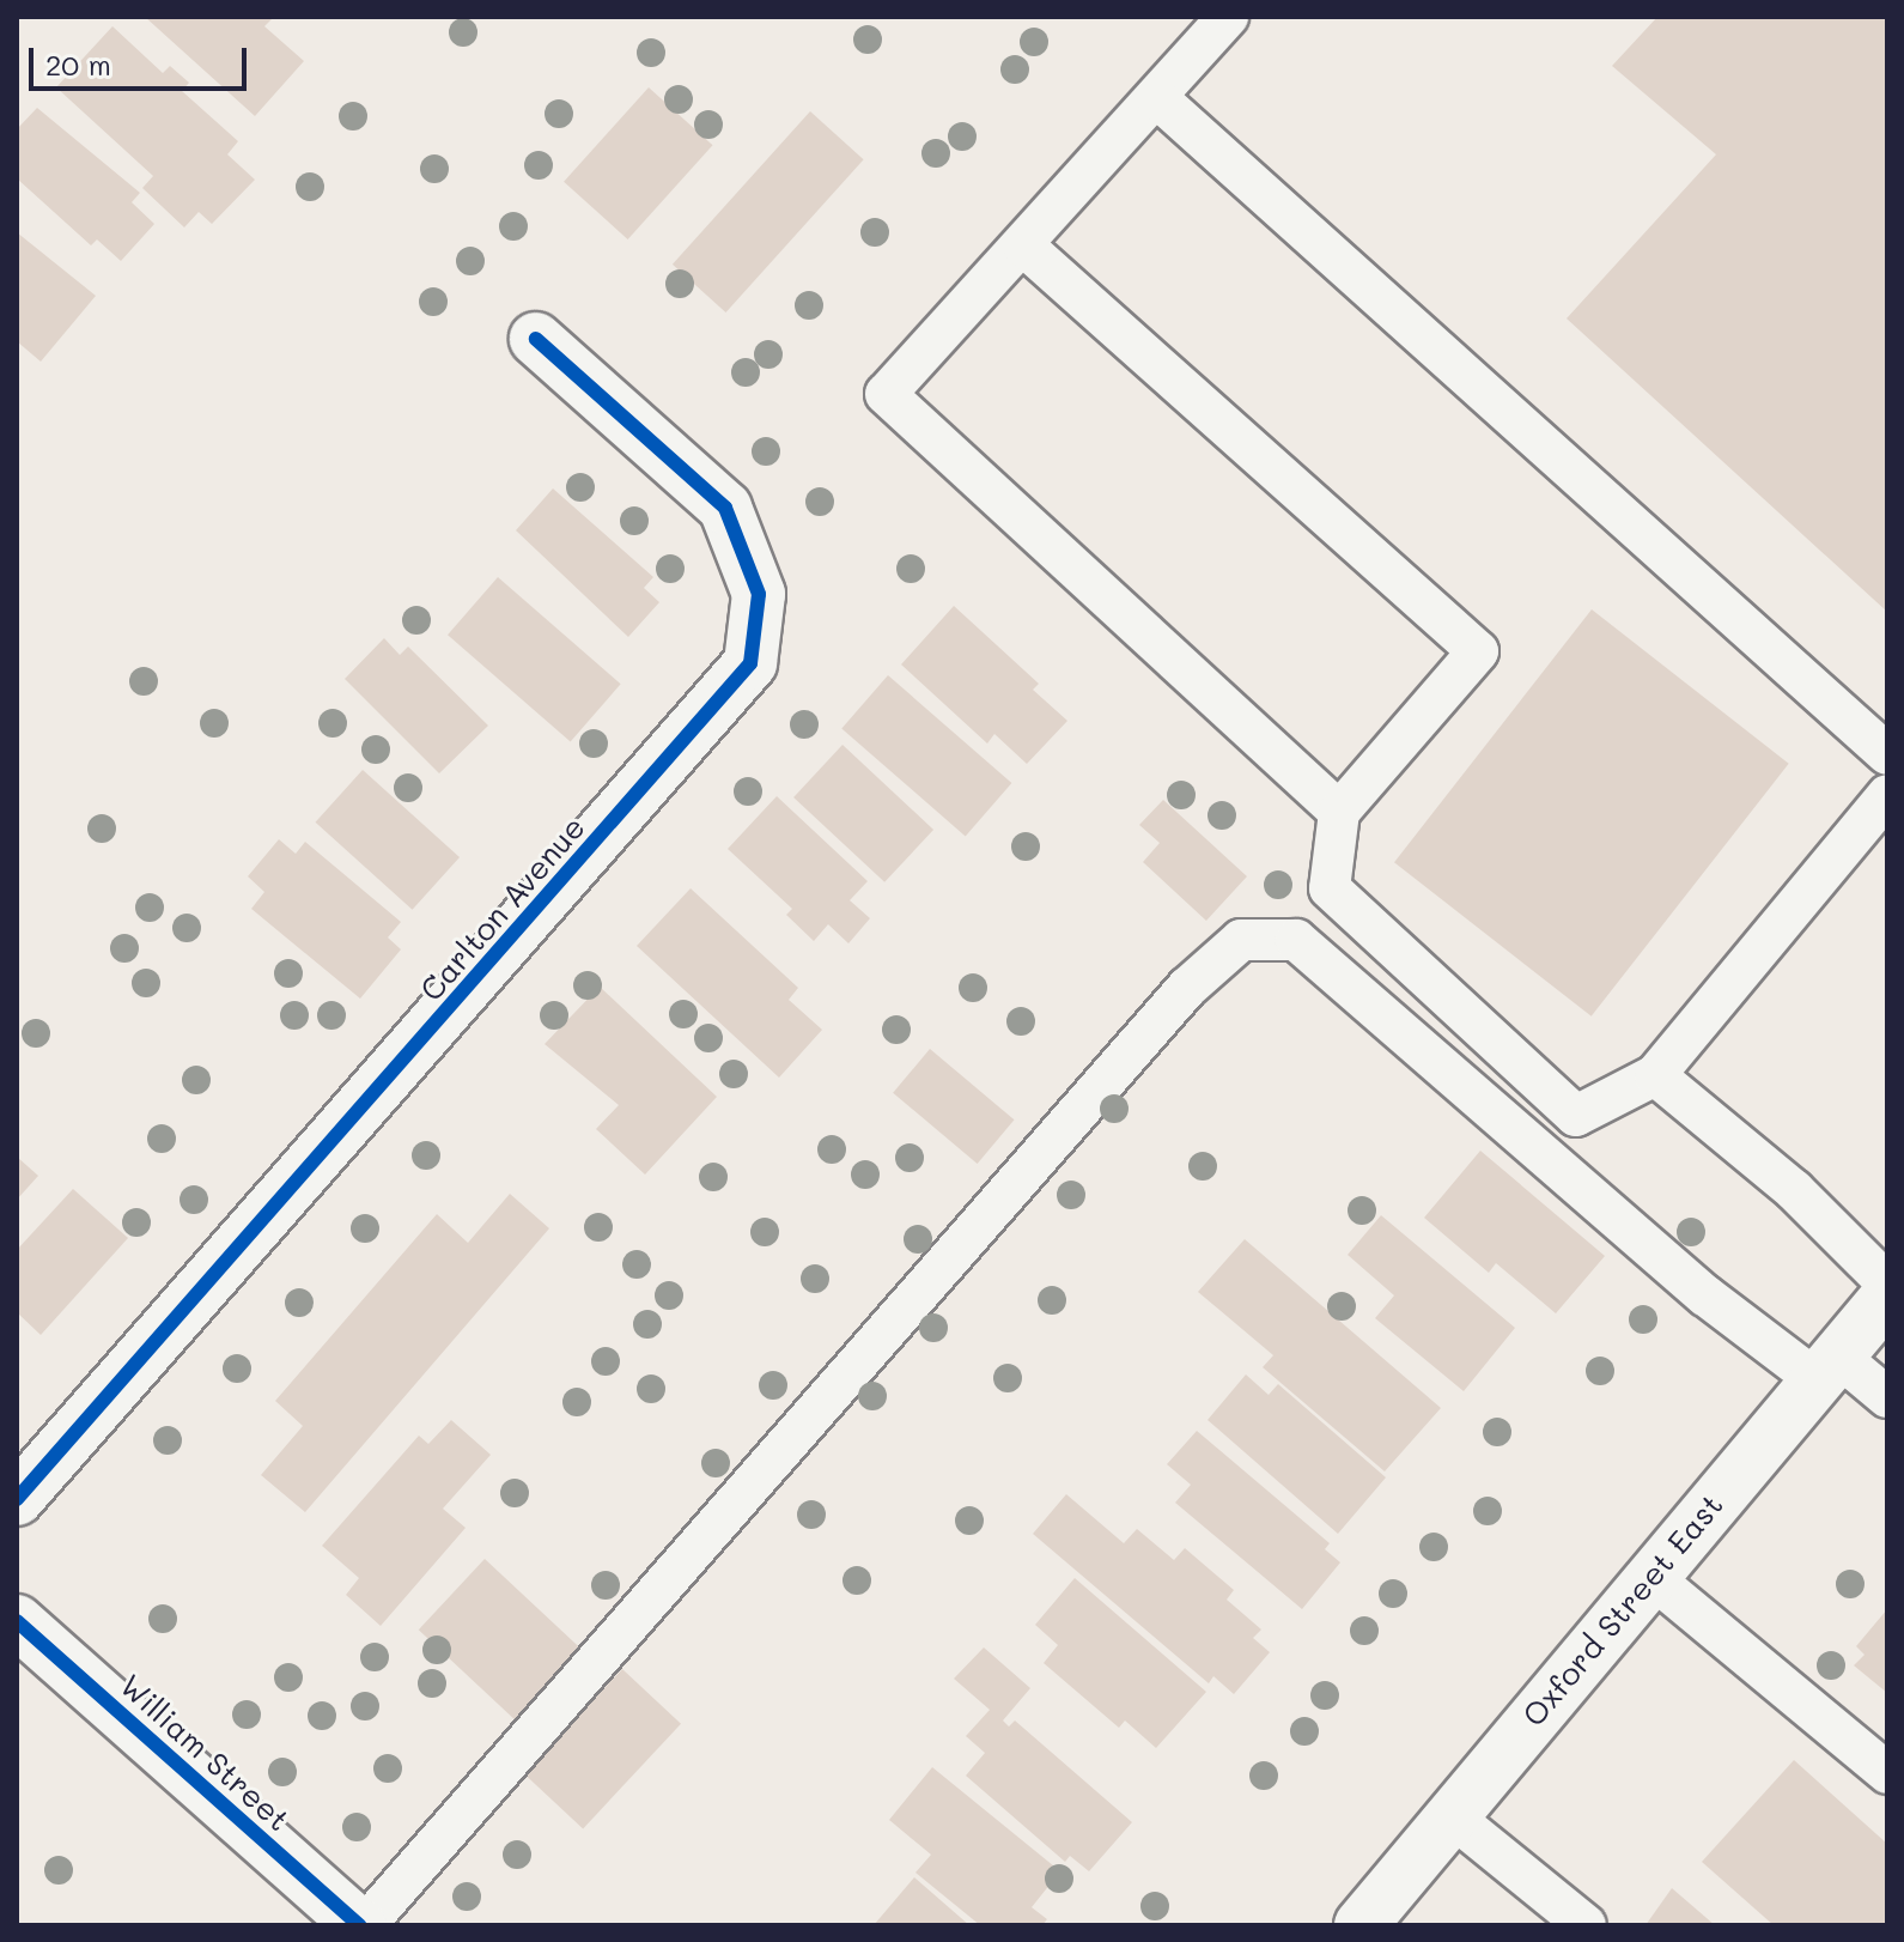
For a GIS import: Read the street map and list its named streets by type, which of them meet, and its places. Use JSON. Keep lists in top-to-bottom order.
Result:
{
  "streets": {
    "street": ["Carlton Avenue", "Oxford Street East", "William Street"]
  },
  "scale_bar": "20 m"
}
